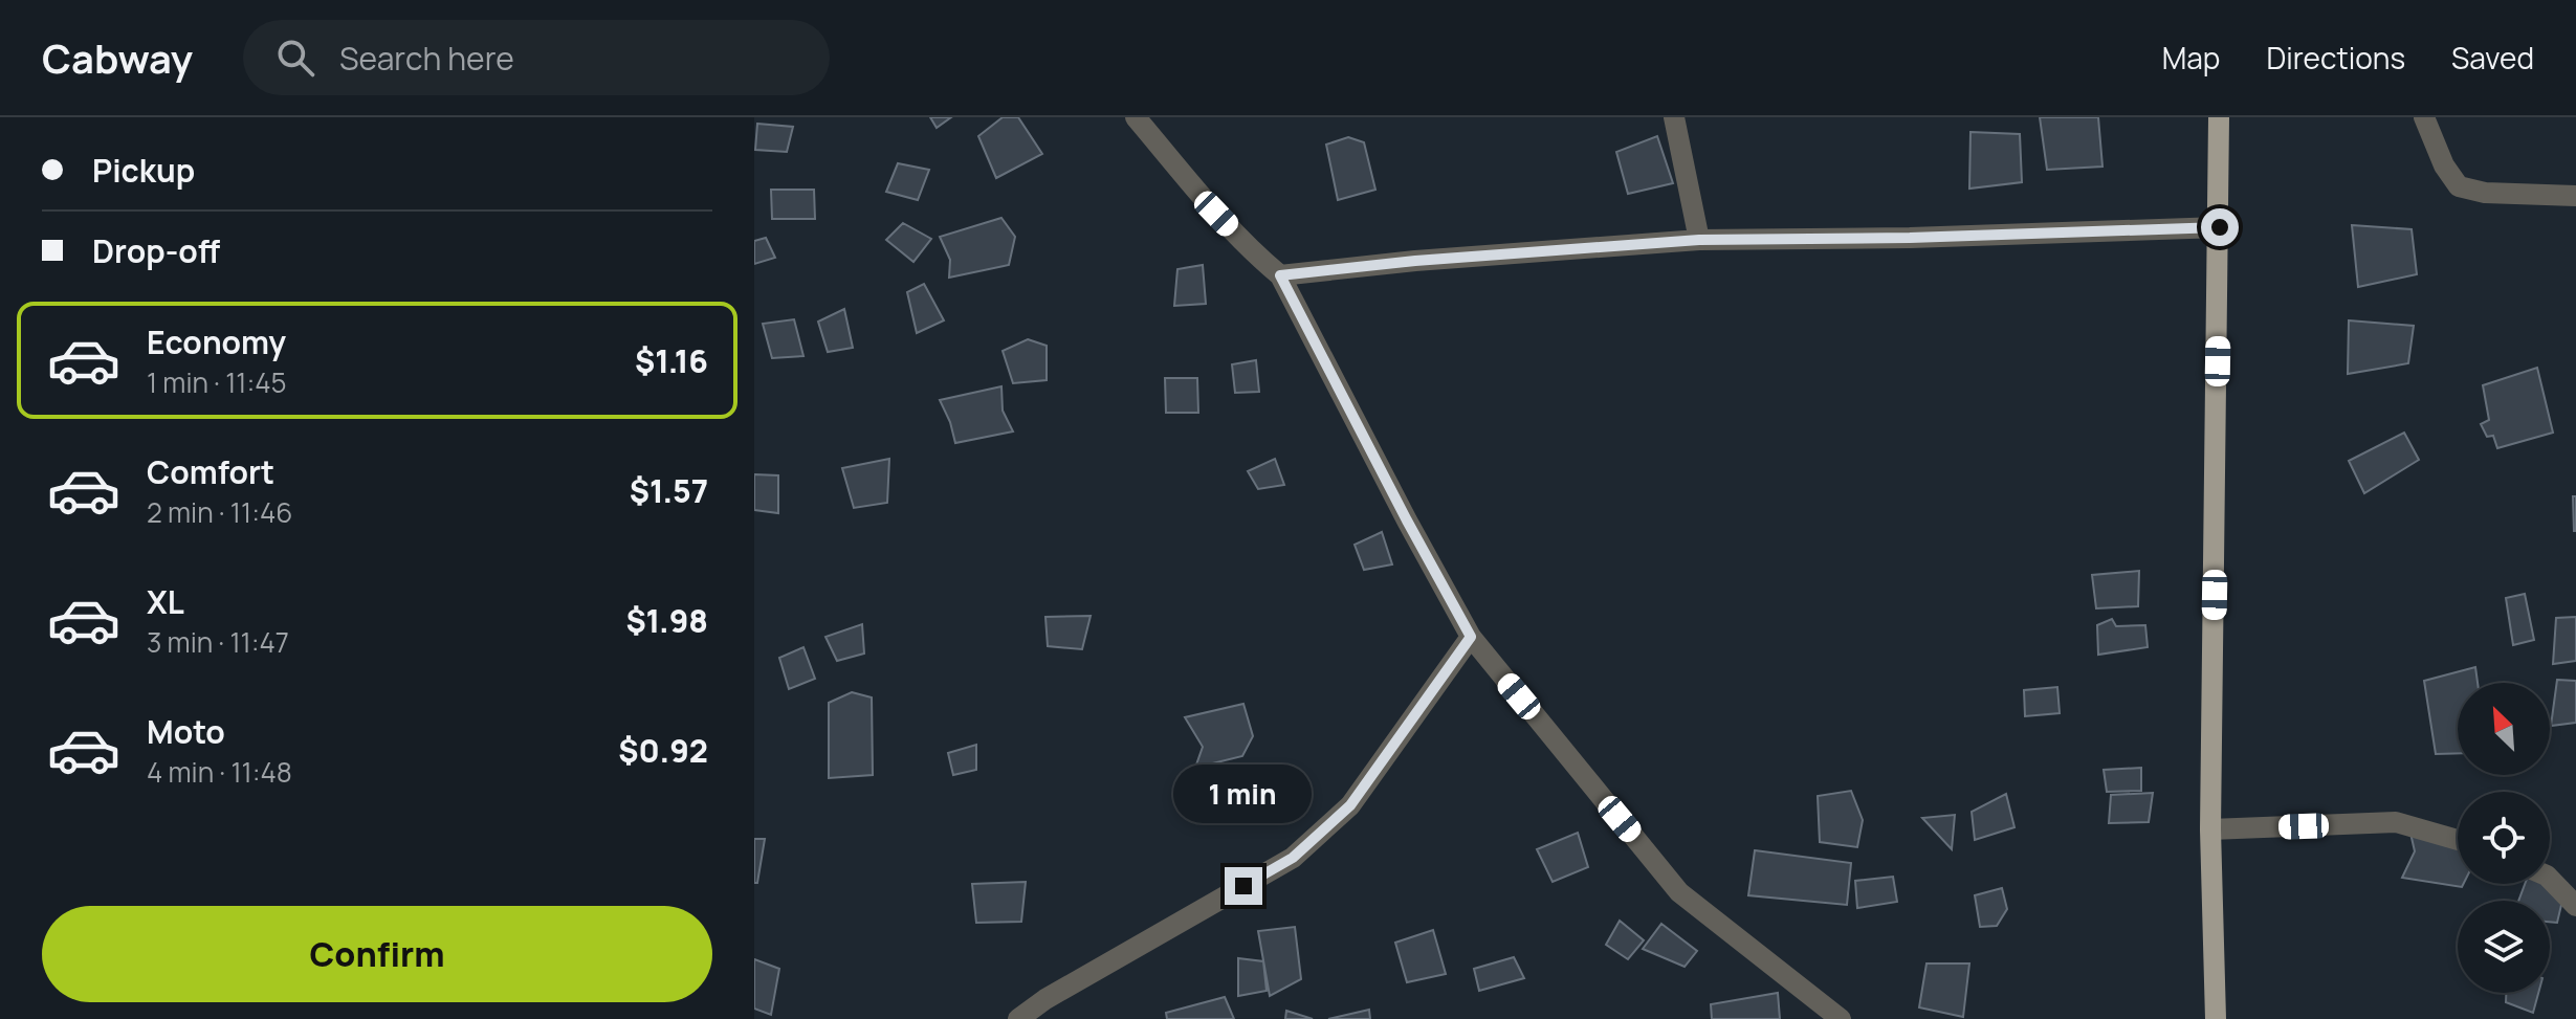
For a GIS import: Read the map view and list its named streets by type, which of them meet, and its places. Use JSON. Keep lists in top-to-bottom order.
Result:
{
  "north": "top left",
  "page": {
    "header": "Cabway",
    "search": "Search here",
    "nav": ["Map", "Directions", "Saved"],
    "banner": ["Pickup", "Drop-off"],
    "list": [
      {
        "name": "Economy",
        "note": "1 min · 11:45",
        "value": "$1.16"
      },
      {
        "name": "Comfort",
        "note": "2 min · 11:46",
        "value": "$1.57"
      },
      {
        "name": "XL",
        "note": "3 min · 11:47",
        "value": "$1.98"
      },
      {
        "name": "Moto",
        "note": "4 min · 11:48",
        "value": "$0.92"
      }
    ],
    "bubble": "1 min",
    "buttons": "Confirm"
  }
}
